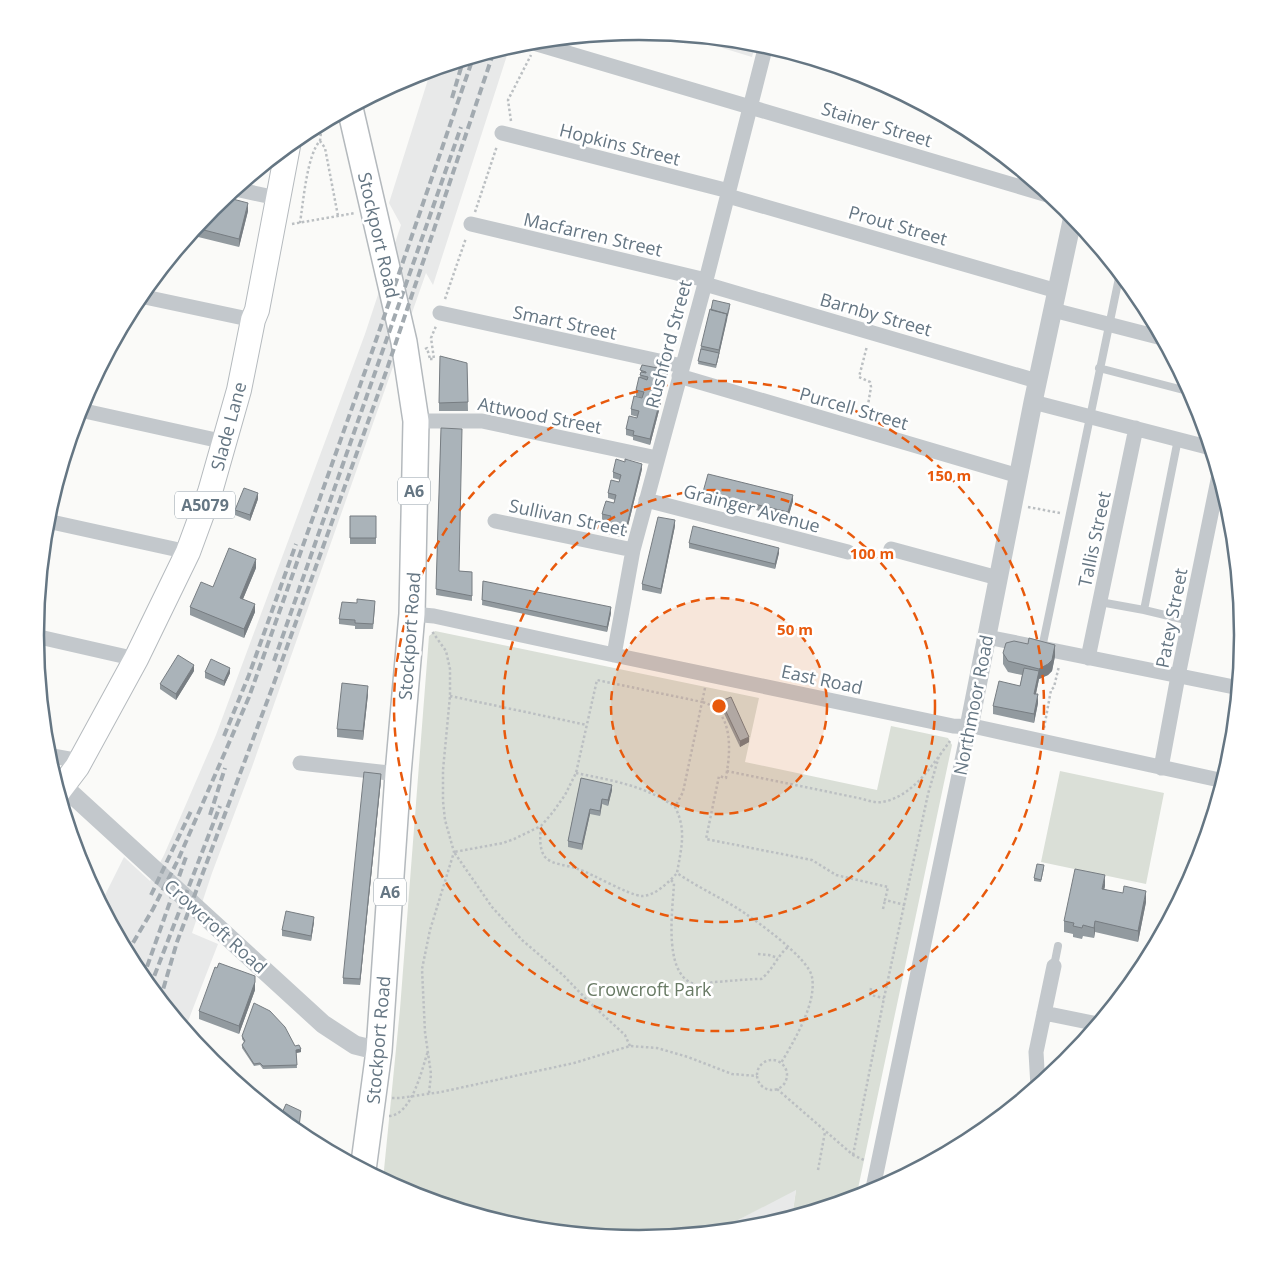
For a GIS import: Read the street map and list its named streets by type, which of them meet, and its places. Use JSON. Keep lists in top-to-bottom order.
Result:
{
  "streets": {
    "highway": ["Stockport Road", "A6"],
    "main road": ["Slade Lane", "A5079"],
    "street": [
      "Stainer Street",
      "Hopkins Street",
      "Prout Street",
      "Macfarren Street",
      "Barnby Street",
      "Smart Street",
      "Rushford Street",
      "Purcell Street",
      "Attwood Street",
      "Grainger Avenue",
      "Sullivan Street",
      "Tallis Street",
      "Patey Street",
      "East Road",
      "Northmoor Road",
      "Crowcroft Road"
    ]
  },
  "crossings": [
    ["Stainer Street", "Rushford Street"],
    ["Hopkins Street", "Prout Street"],
    ["Hopkins Street", "Rushford Street"],
    ["Prout Street", "Rushford Street"],
    ["Prout Street", "Northmoor Road"],
    ["Macfarren Street", "Barnby Street"],
    ["Macfarren Street", "Rushford Street"],
    ["Stockport Road", "Attwood Street"],
    ["Stockport Road", "East Road"],
    ["Stockport Road", "Crowcroft Road"],
    ["Barnby Street", "Rushford Street"],
    ["Barnby Street", "Northmoor Road"],
    ["Smart Street", "Rushford Street"],
    ["Smart Street", "Purcell Street"],
    ["Rushford Street", "Purcell Street"],
    ["Rushford Street", "Attwood Street"],
    ["Rushford Street", "Grainger Avenue"],
    ["Rushford Street", "Sullivan Street"],
    ["Rushford Street", "East Road"],
    ["Purcell Street", "Northmoor Road"],
    ["Patey Street", "East Road"],
    ["East Road", "Northmoor Road"]
  ],
  "parks": ["Crowcroft Park"],
  "rings": ["150 m", "100 m", "50 m"]
}
